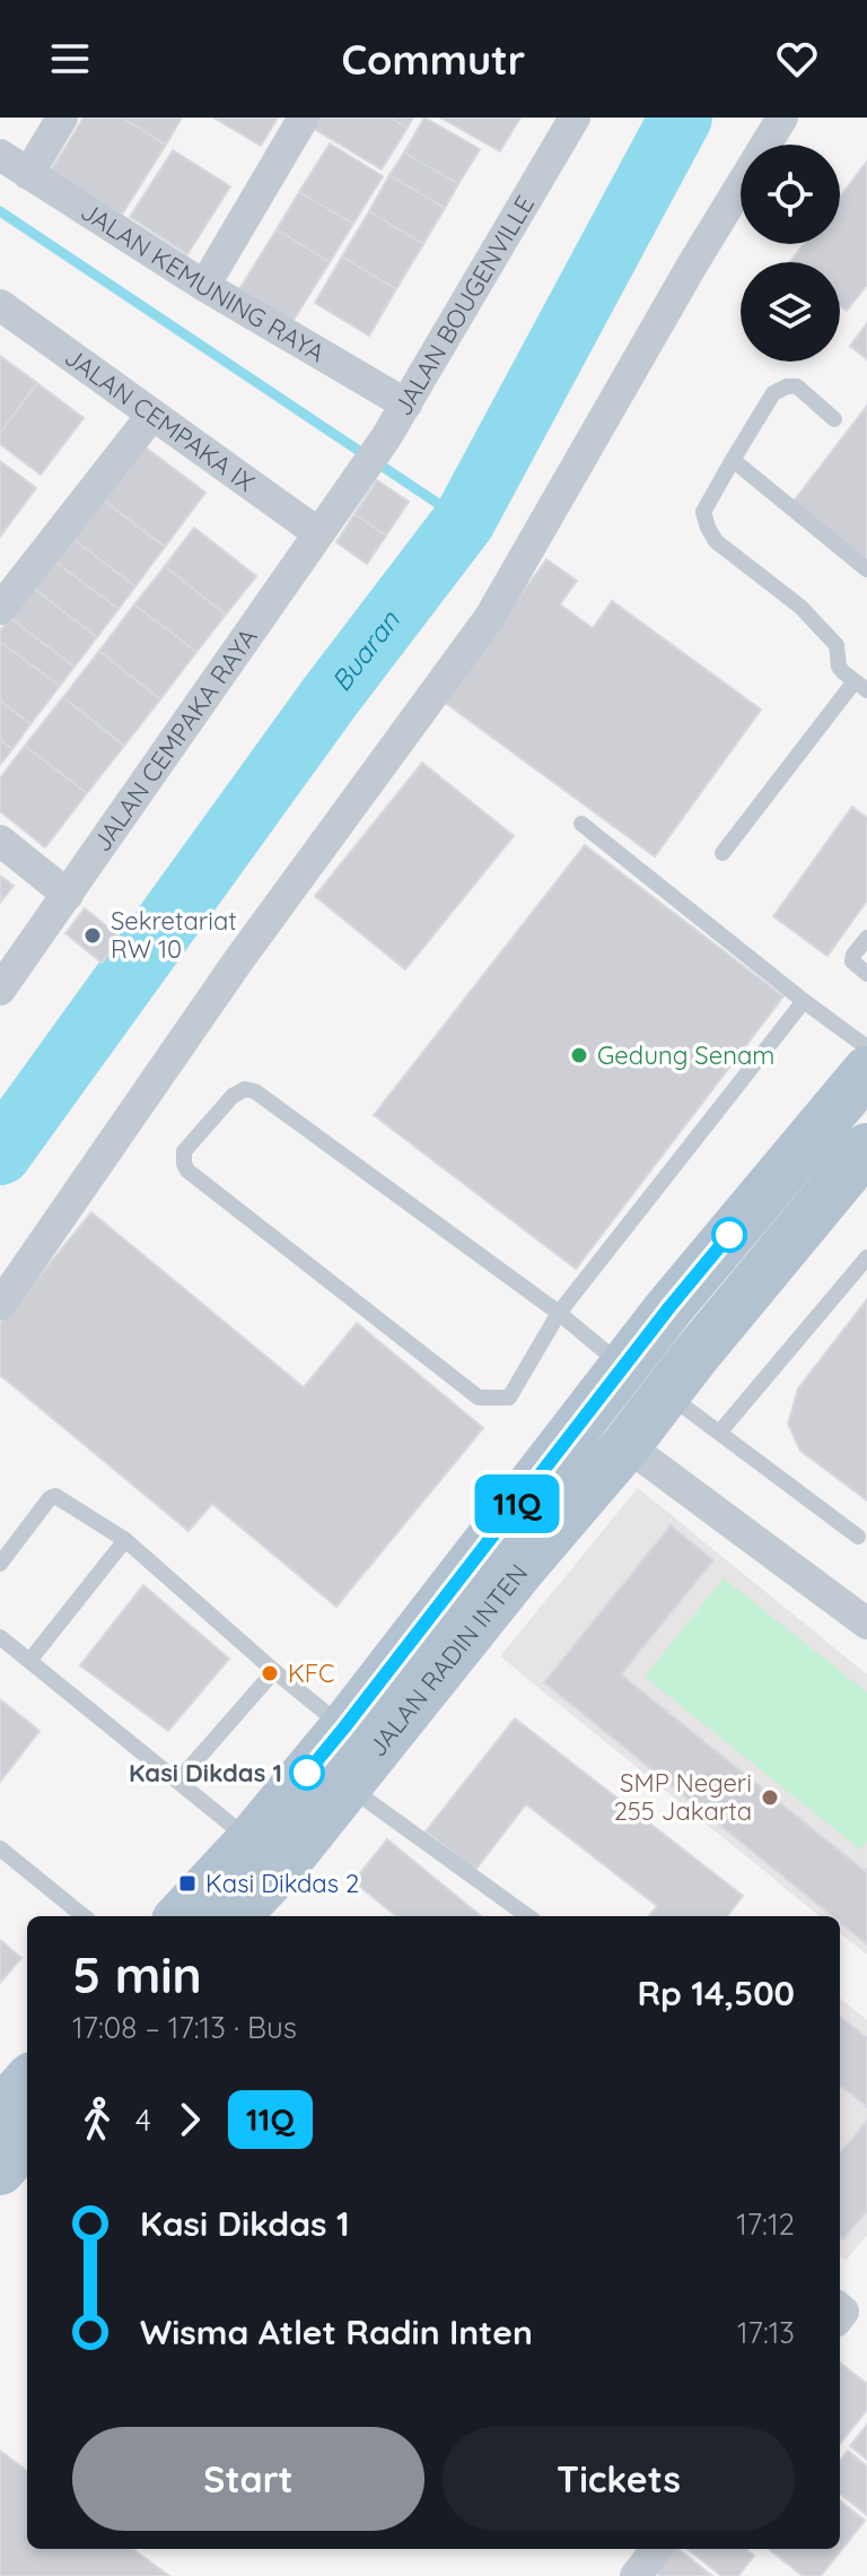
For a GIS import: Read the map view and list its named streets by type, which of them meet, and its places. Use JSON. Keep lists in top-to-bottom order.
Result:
{
  "streets": {
    "main road": ["JALAN RADIN INTEN"],
    "street": [
      "JALAN KEMUNING RAYA",
      "JALAN BOUGENVILLE",
      "JALAN CEMPAKA IX",
      "JALAN CEMPAKA RAYA"
    ]
  },
  "crossings": [
    ["JALAN KEMUNING RAYA", "JALAN BOUGENVILLE"],
    ["JALAN BOUGENVILLE", "JALAN CEMPAKA RAYA"],
    ["JALAN CEMPAKA IX", "JALAN CEMPAKA RAYA"]
  ],
  "water": ["Buaran"],
  "places": {
    "other": [
      "Sekretariat RW 10",
      "Gedung Senam",
      "KFC",
      "Kasi Dikdas 1",
      "SMP Negeri 255 Jakarta"
    ],
    "transit": ["Kasi Dikdas 2"]
  },
  "lines": ["bus line 11Q"],
  "page": {
    "header": "Commutr",
    "on_map": "11Q",
    "heading": ["5 min", "17:08 – 17:13 · Bus", "Rp 14,500"],
    "legs": ["4", "11Q"],
    "list": [
      {
        "name": "Kasi Dikdas 1",
        "value": "17:12"
      },
      {
        "name": "Wisma Atlet Radin Inten",
        "value": "17:13"
      }
    ],
    "buttons": ["Start", "Tickets"]
  }
}
